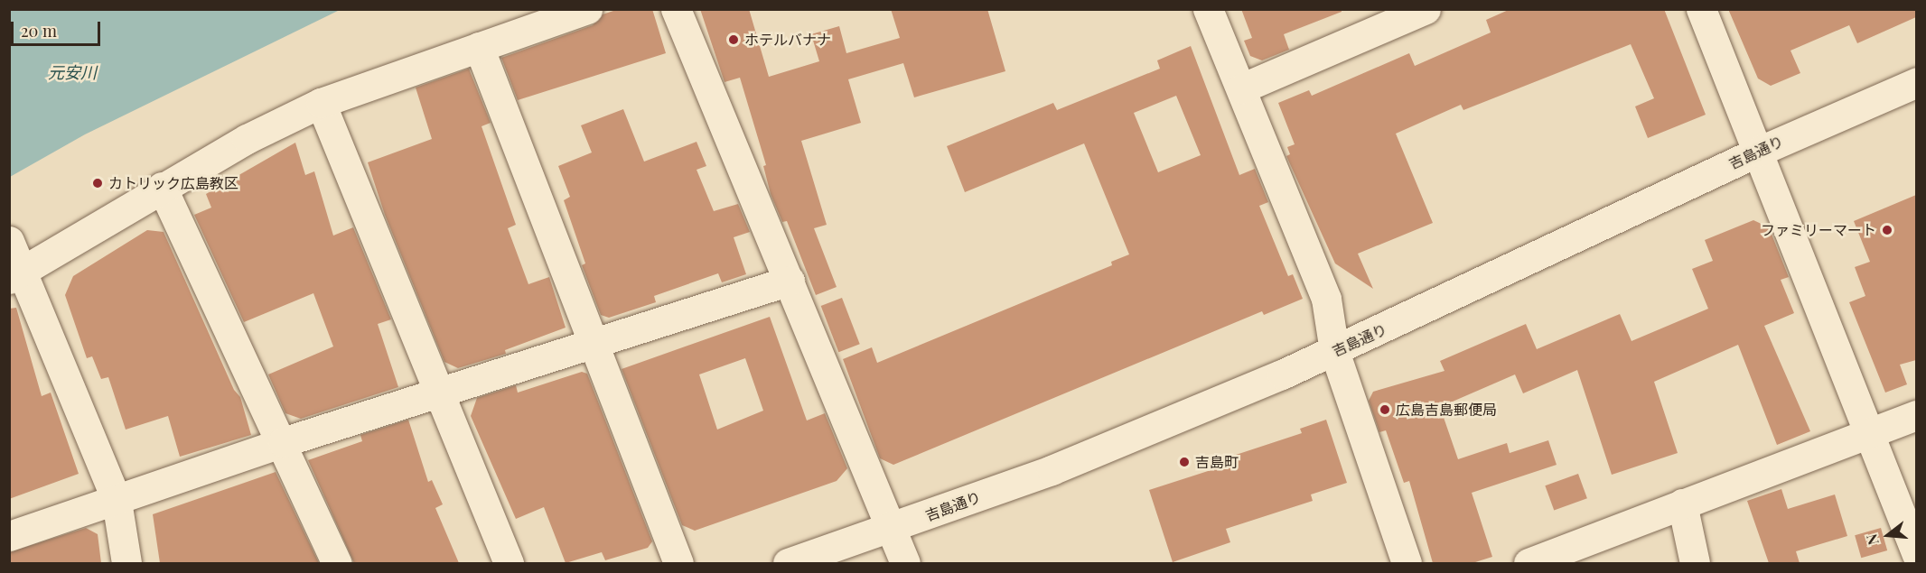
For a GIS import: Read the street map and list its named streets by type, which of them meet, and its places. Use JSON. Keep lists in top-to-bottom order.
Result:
{
  "streets": {
    "street": ["吉島通り"]
  },
  "water": ["元安川"],
  "places": [
    "ホテルバナナ",
    "カトリック広島教区",
    "ファミリーマート",
    "広島吉島郵便局",
    "吉島町"
  ],
  "scale_bar": "20 m",
  "north": "left"
}
